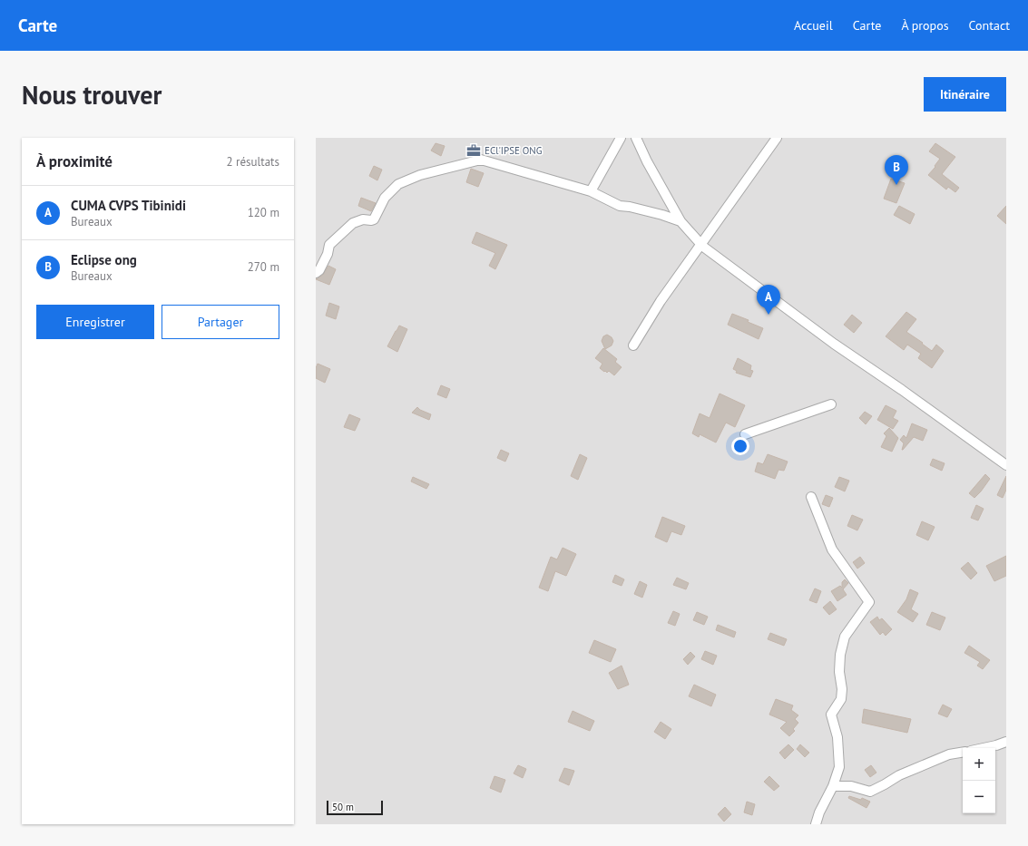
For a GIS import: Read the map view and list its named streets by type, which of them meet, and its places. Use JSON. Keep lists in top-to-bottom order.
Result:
{
  "places": {
    "office": ["ECl'IPSE ONG"]
  },
  "scale_bar": "50 m",
  "page": {
    "header": "Carte",
    "nav": [
      "Accueil",
      "Carte",
      "À propos",
      "Contact"
    ],
    "buttons": [
      "Itinéraire",
      ["Enregistrer", "Partager"]
    ],
    "title": "Nous trouver",
    "heading": ["À proximité", "2 résultats"],
    "pins": ["B", "A"],
    "list": [
      {
        "mark": "A",
        "name": "CUMA CVPS Tibinidi",
        "note": "Bureaux",
        "value": "120 m"
      },
      {
        "mark": "B",
        "name": "Eclipse ong",
        "note": "Bureaux",
        "value": "270 m"
      }
    ],
    "map_buttons": ["+", "−"],
    "scale": "50 m"
  }
}
